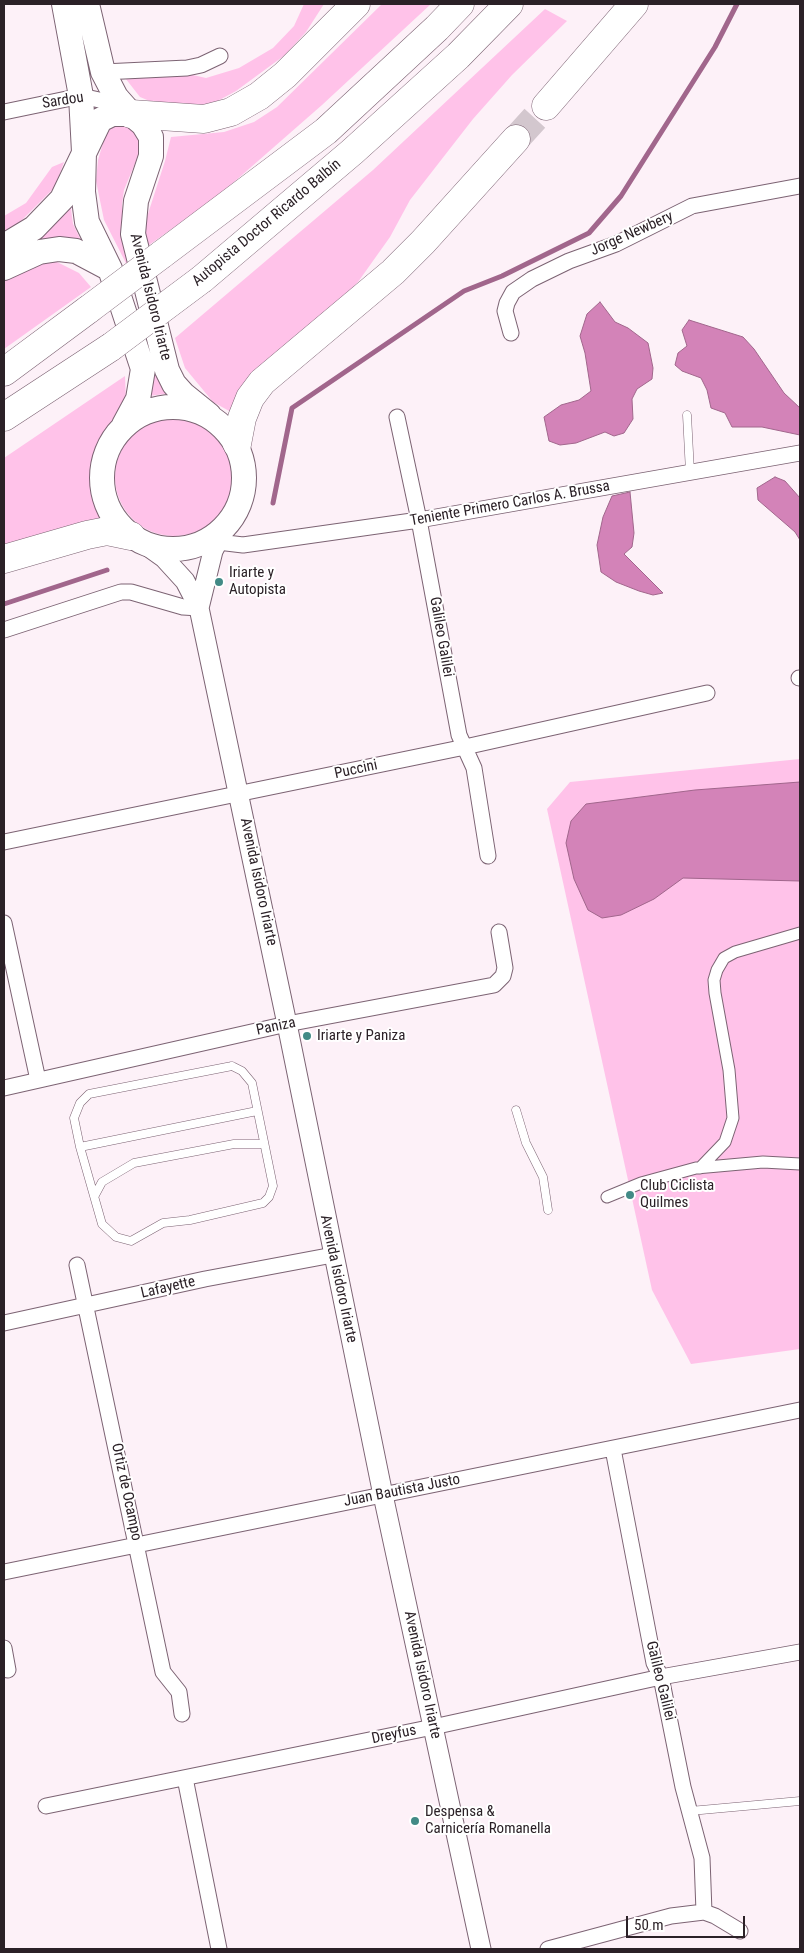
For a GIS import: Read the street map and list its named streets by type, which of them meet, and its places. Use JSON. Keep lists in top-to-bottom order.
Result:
{
  "streets": {
    "highway": ["Autopista Doctor Ricardo Balbín"],
    "main road": ["Avenida Isidoro Iriarte"],
    "street": [
      "Sardou",
      "Jorge Newbery",
      "Teniente Primero Carlos A. Brussa",
      "Galileo Galilei",
      "Puccini",
      "Paniza",
      "Lafayette",
      "Juan Bautista Justo",
      "Ortiz de Ocampo",
      "Dreyfus"
    ]
  },
  "crossings": [
    ["Sardou", "Avenida Isidoro Iriarte"],
    ["Avenida Isidoro Iriarte", "Teniente Primero Carlos A. Brussa"],
    ["Avenida Isidoro Iriarte", "Puccini"],
    ["Avenida Isidoro Iriarte", "Paniza"],
    ["Avenida Isidoro Iriarte", "Lafayette"],
    ["Avenida Isidoro Iriarte", "Juan Bautista Justo"],
    ["Avenida Isidoro Iriarte", "Dreyfus"],
    ["Teniente Primero Carlos A. Brussa", "Galileo Galilei"],
    ["Galileo Galilei", "Puccini"],
    ["Galileo Galilei", "Juan Bautista Justo"],
    ["Galileo Galilei", "Dreyfus"],
    ["Lafayette", "Ortiz de Ocampo"],
    ["Juan Bautista Justo", "Ortiz de Ocampo"]
  ],
  "places": [
    "Iriarte y Autopista",
    "Iriarte y Paniza",
    "Club Ciclista Quilmes",
    "Despensa & Carnicería Romanella"
  ],
  "scale_bar": "50 m"
}
